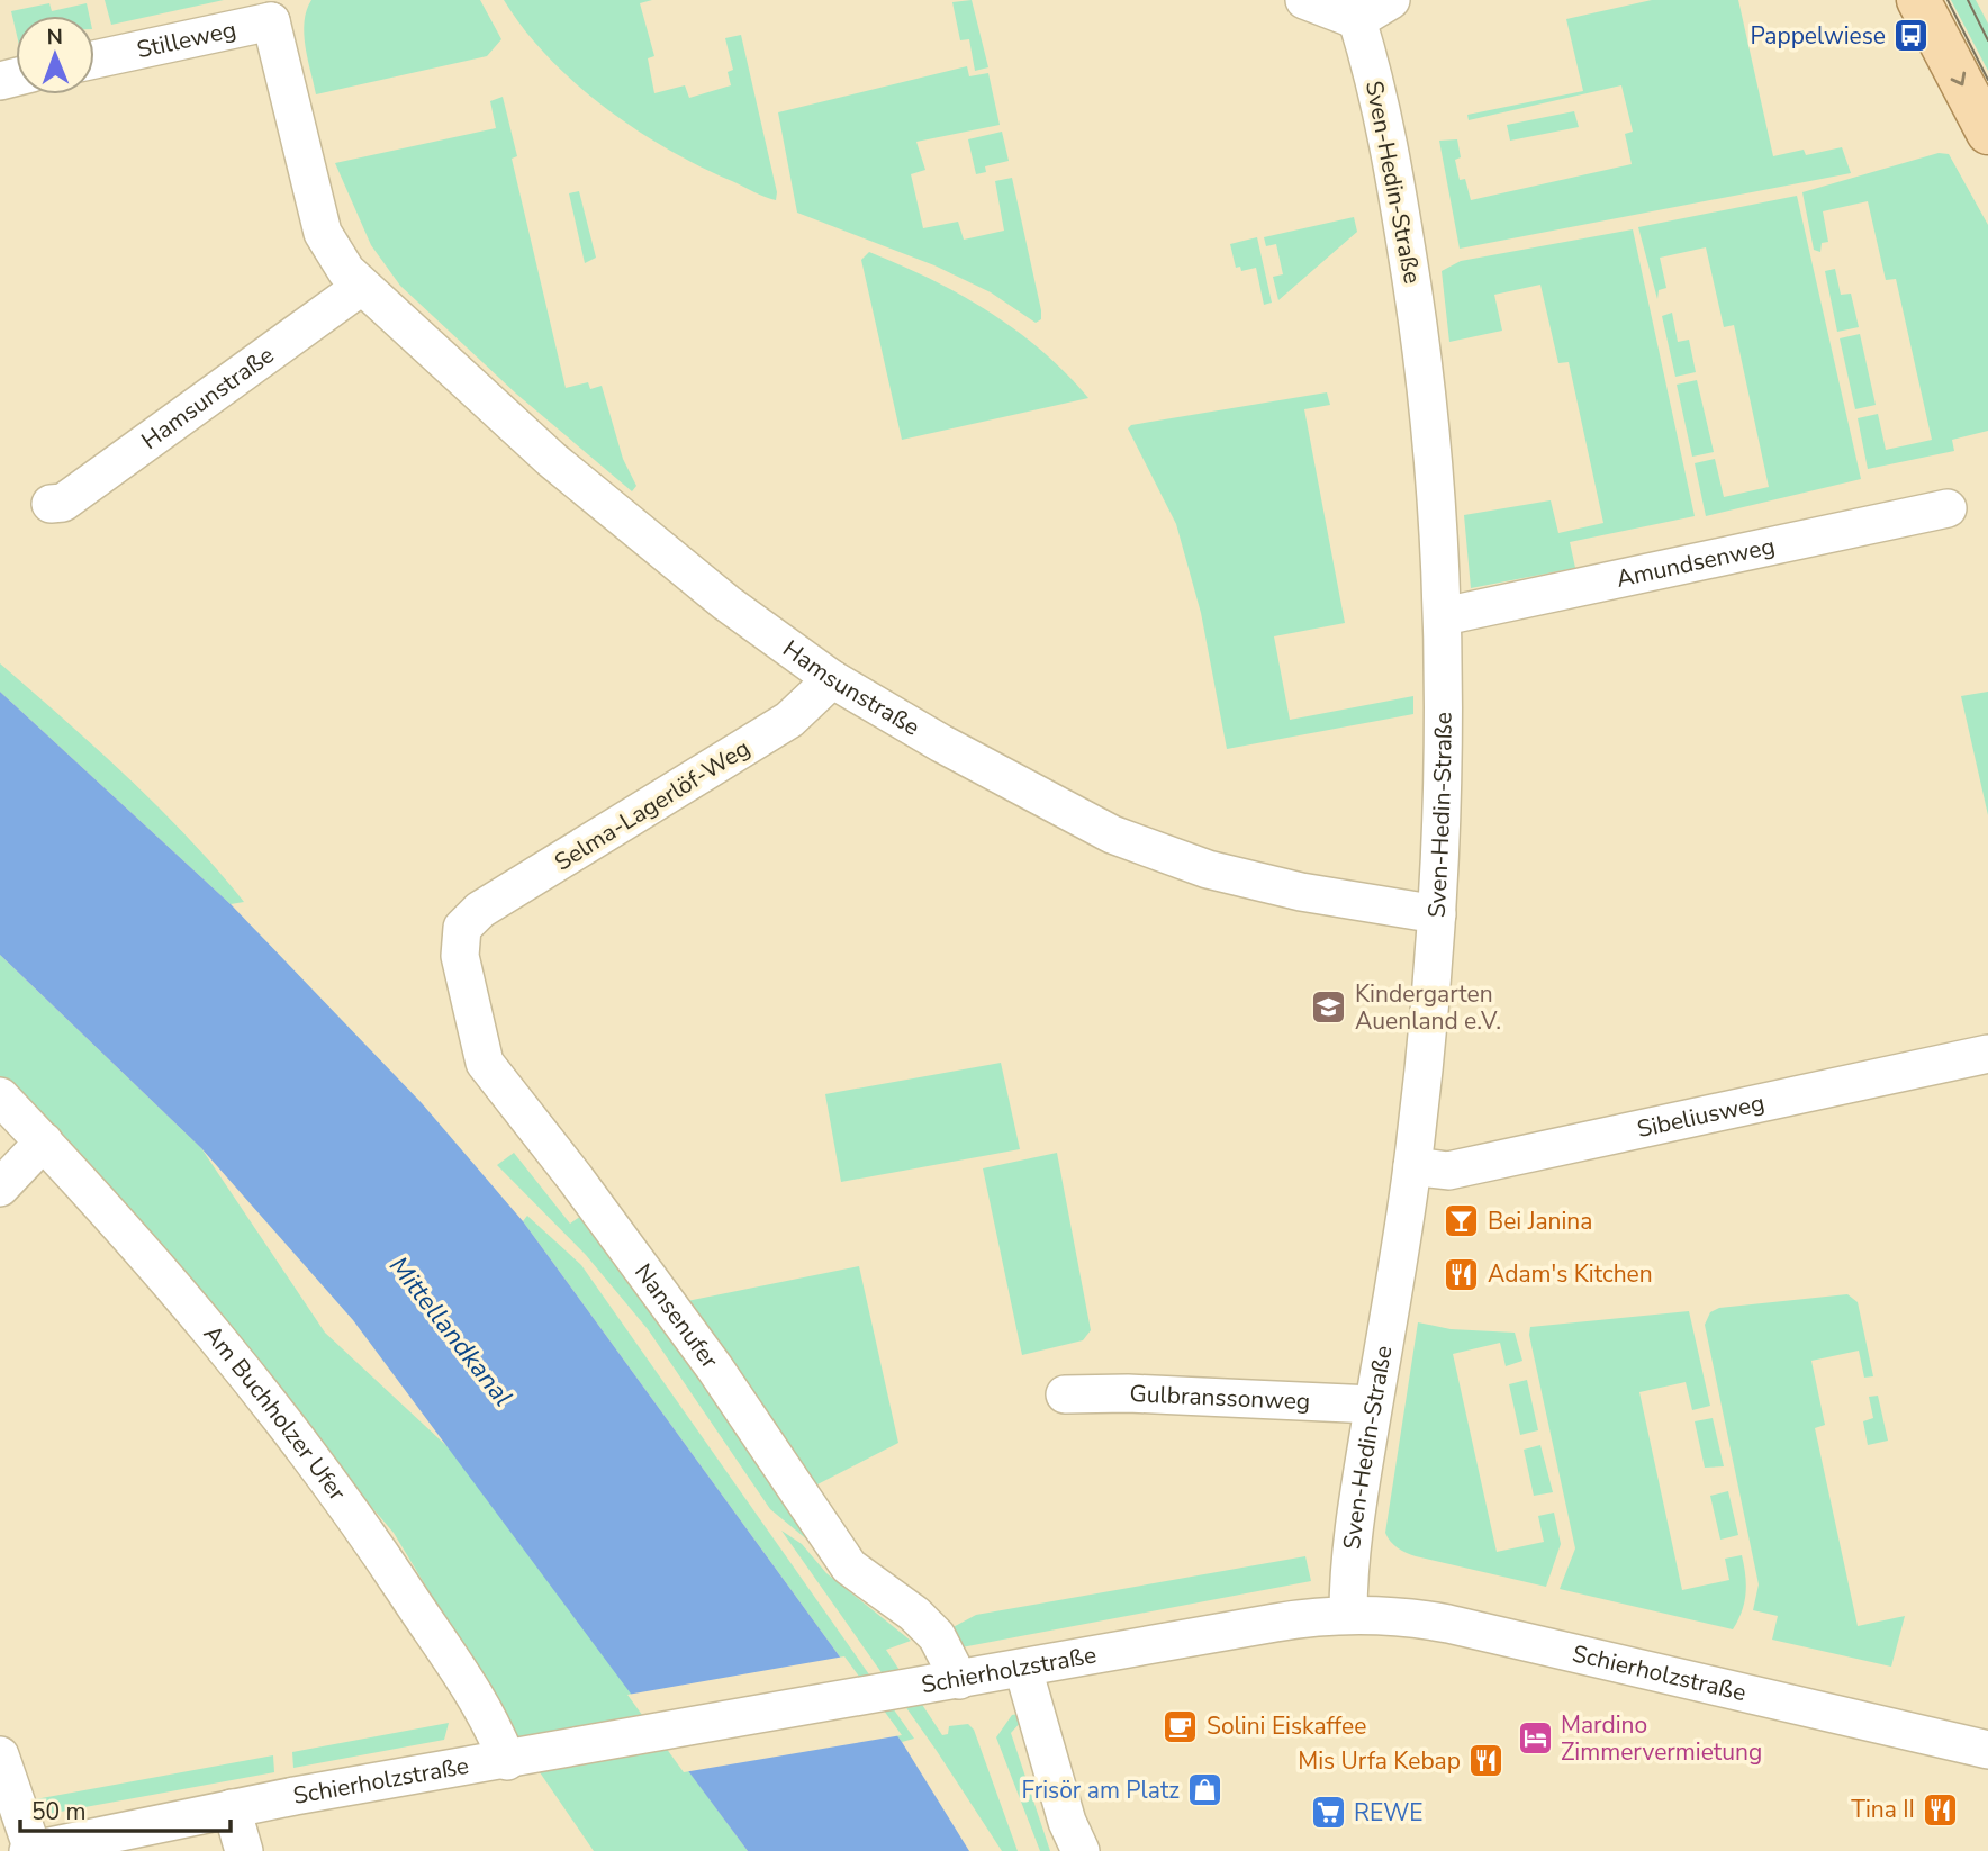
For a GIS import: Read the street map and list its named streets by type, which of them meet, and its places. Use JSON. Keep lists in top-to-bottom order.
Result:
{
  "streets": {
    "street": [
      "Stilleweg",
      "Sven-Hedin-Straße",
      "Hamsunstraße",
      "Amundsenweg",
      "Selma-Lagerlöf-Weg",
      "Sibeliusweg",
      "Nansenufer",
      "Gulbranssonweg",
      "Am Buchholzer Ufer",
      "Schierholzstraße"
    ]
  },
  "crossings": [
    ["Stilleweg", "Hamsunstraße"],
    ["Sven-Hedin-Straße", "Hamsunstraße"],
    ["Sven-Hedin-Straße", "Amundsenweg"],
    ["Sven-Hedin-Straße", "Sibeliusweg"],
    ["Sven-Hedin-Straße", "Gulbranssonweg"],
    ["Sven-Hedin-Straße", "Schierholzstraße"],
    ["Hamsunstraße", "Selma-Lagerlöf-Weg"],
    ["Selma-Lagerlöf-Weg", "Nansenufer"],
    ["Nansenufer", "Schierholzstraße"],
    ["Am Buchholzer Ufer", "Schierholzstraße"]
  ],
  "water": ["Mittellandkanal"],
  "places": {
    "bus stop": ["Pappelwiese"],
    "school or university": ["Kindergarten Auenland e.V."],
    "bar": ["Bei Janina"],
    "restaurant": ["Adam's Kitchen", "Mis Urfa Kebap", "Tina II"],
    "cafe": ["Solini Eiskaffee"],
    "hotel": ["Mardino Zimmervermietung"],
    "shop": ["Frisör am Platz"],
    "supermarket": ["REWE"]
  },
  "scale_bar": "50 m",
  "north": "top"
}
